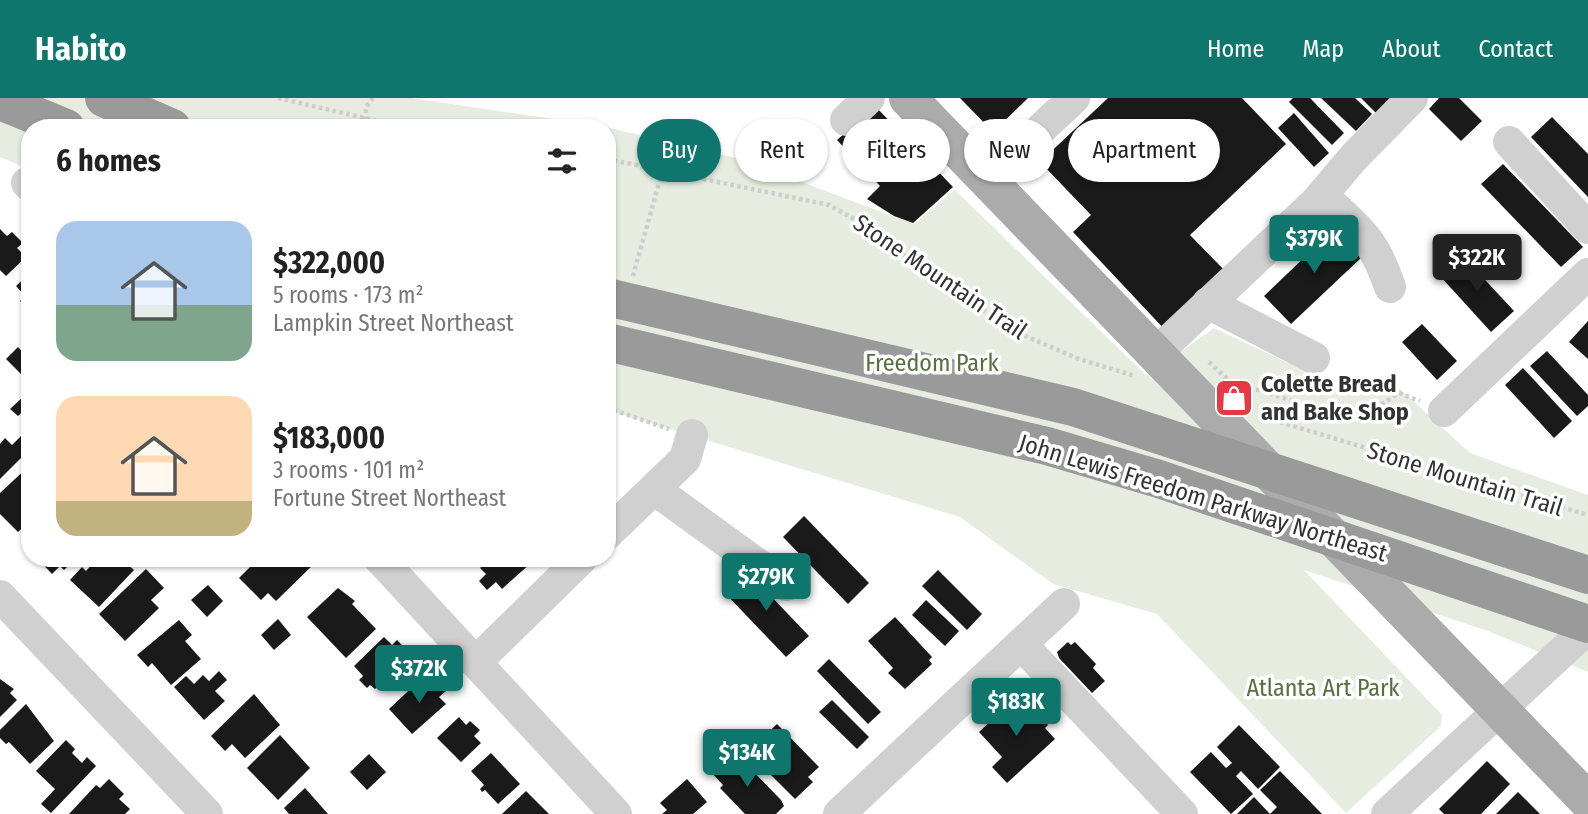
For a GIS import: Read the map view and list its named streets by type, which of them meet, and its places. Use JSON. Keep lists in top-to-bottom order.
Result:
{
  "streets": {
    "highway": ["John Lewis Freedom Parkway Northeast"],
    "path": ["Stone Mountain Trail"]
  },
  "parks": ["Freedom Park", "Atlanta Art Park"],
  "places": {
    "shop": ["Colette Bread and Bake Shop"]
  },
  "page": {
    "header": "Habito",
    "nav": [
      "Home",
      "Map",
      "About",
      "Contact"
    ],
    "chip": [
      "Buy",
      "Rent",
      "Filters",
      "New",
      "Apartment"
    ],
    "heading": "6 homes",
    "list": [
      {
        "name": "$322,000",
        "note": "5 rooms · 173 m² · Lampkin Street Northeast"
      },
      {
        "name": "$183,000",
        "note": "3 rooms · 101 m² · Fortune Street Northeast"
      }
    ],
    "price": [
      "$379K",
      "$322K",
      "$279K",
      "$372K",
      "$183K",
      "$134K"
    ]
  }
}
